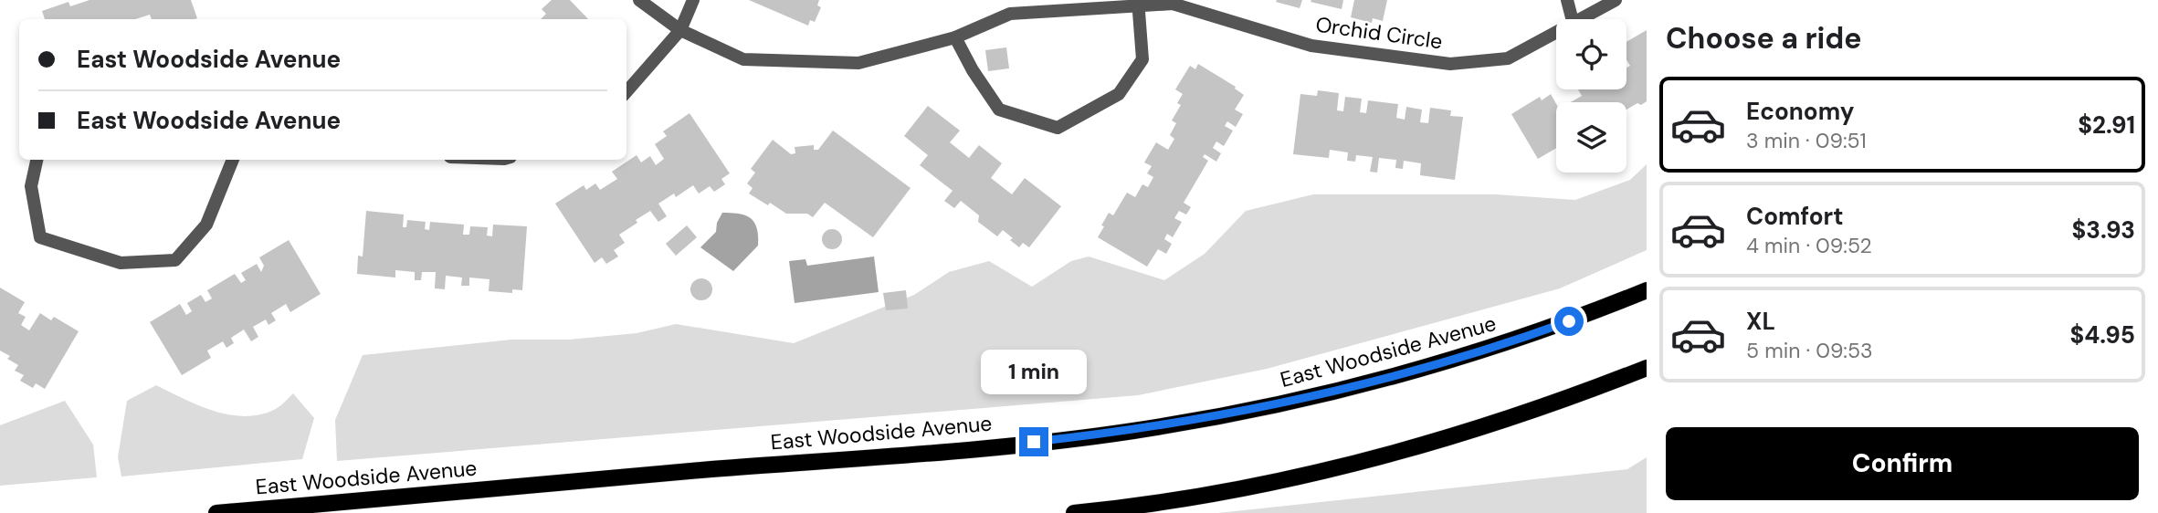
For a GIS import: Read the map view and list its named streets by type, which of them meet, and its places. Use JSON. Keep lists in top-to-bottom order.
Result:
{
  "streets": {
    "main road": ["East Woodside Avenue"],
    "street": ["Orchid Circle"]
  },
  "page": {
    "heading": "Choose a ride",
    "banner": ["East Woodside Avenue", "East Woodside Avenue"],
    "list": [
      {
        "name": "Economy",
        "note": "3 min · 09:51",
        "value": "$2.91"
      },
      {
        "name": "Comfort",
        "note": "4 min · 09:52",
        "value": "$3.93"
      },
      {
        "name": "XL",
        "note": "5 min · 09:53",
        "value": "$4.95"
      }
    ],
    "bubble": "1 min",
    "buttons": "Confirm"
  }
}
